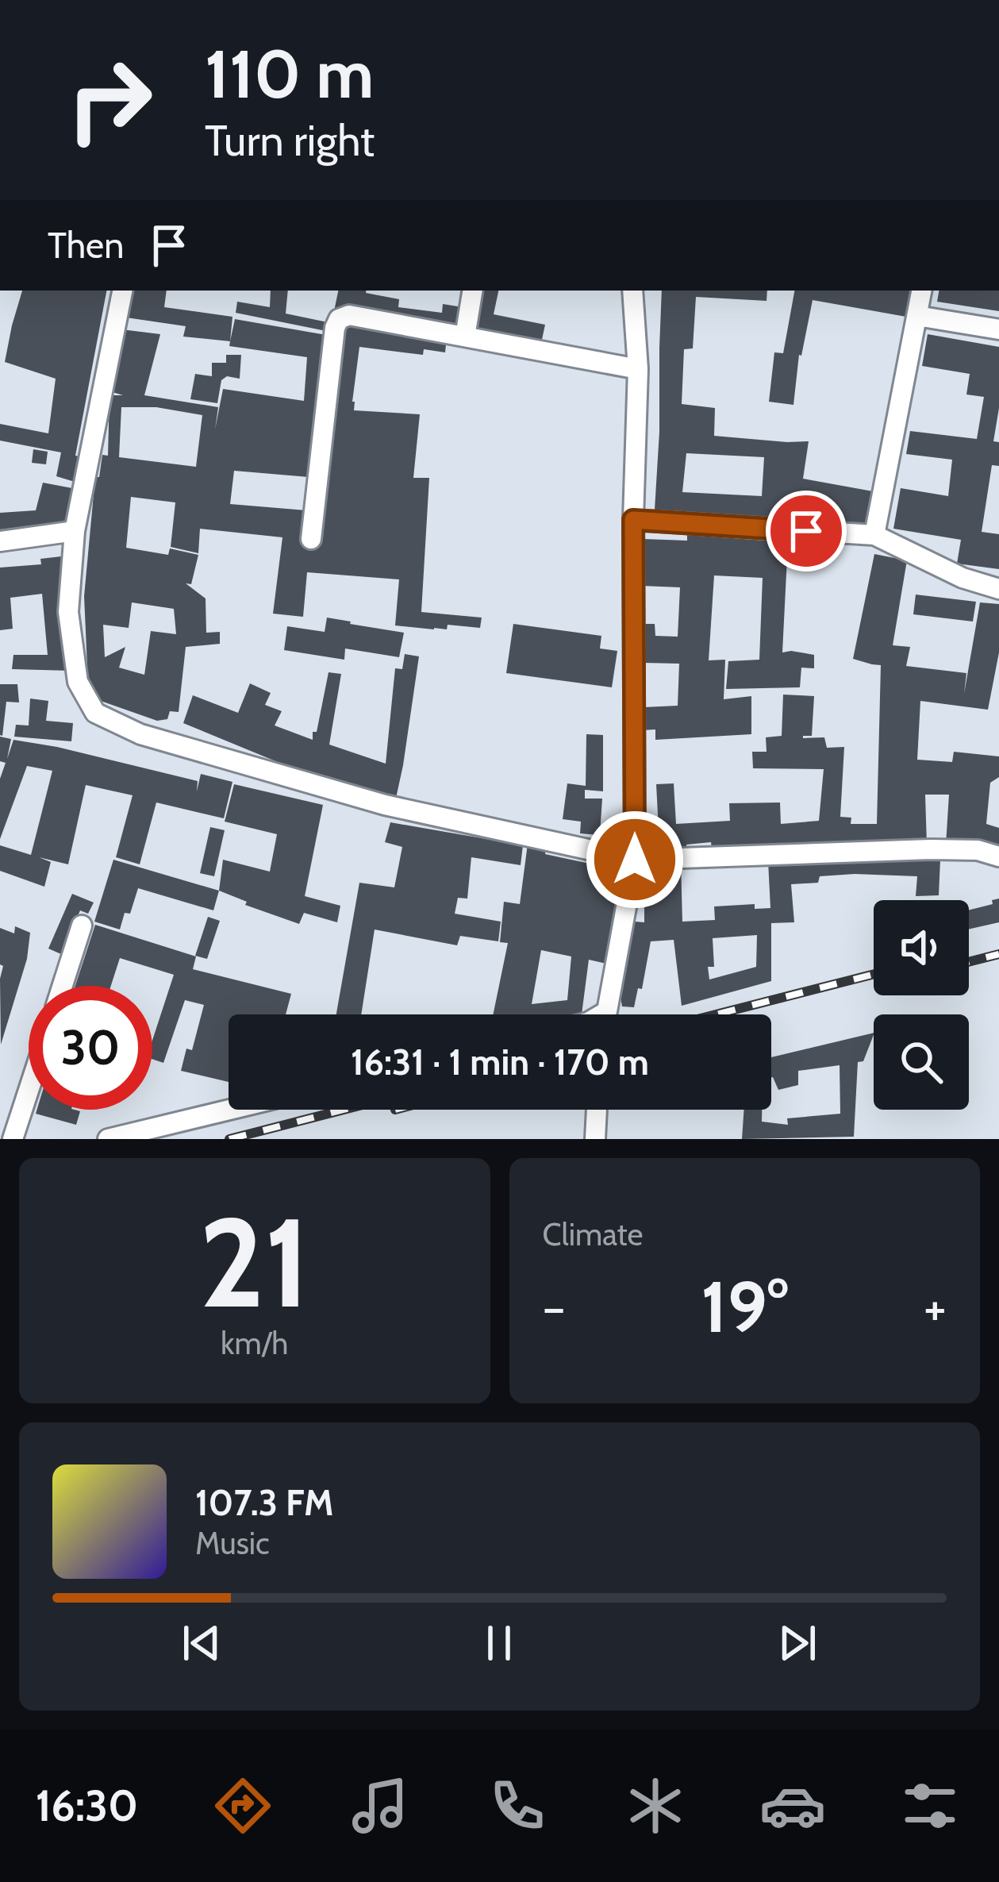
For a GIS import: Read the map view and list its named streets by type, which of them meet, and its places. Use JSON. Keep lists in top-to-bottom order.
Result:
{
  "page": {
    "turn": ["110 m", "Turn right"],
    "then": "Then",
    "limit": "30",
    "trip": "16:31 · 1 min · 170 m",
    "tile": [
      ["21", "km/h"],
      "Climate"
    ],
    "heat": ["−", "19°", "+"],
    "song": ["107.3 FM", "Music"],
    "tabs": "16:30"
  }
}
